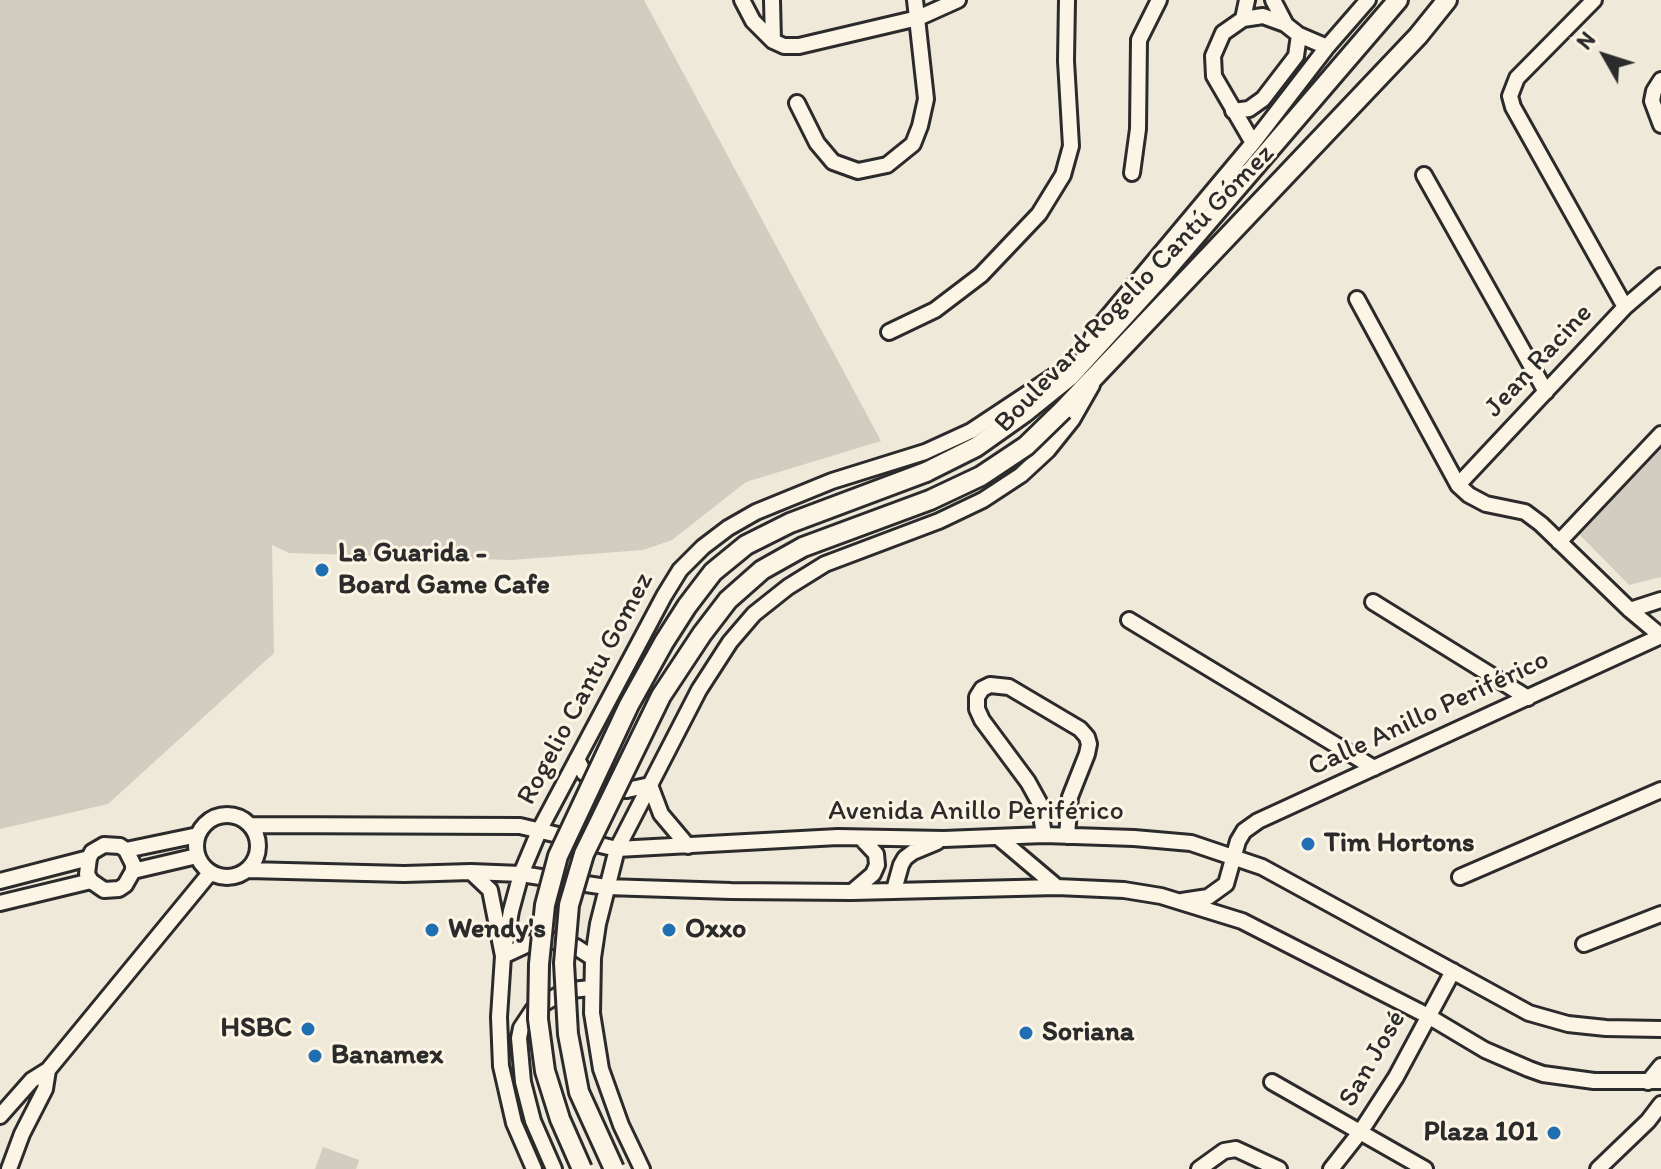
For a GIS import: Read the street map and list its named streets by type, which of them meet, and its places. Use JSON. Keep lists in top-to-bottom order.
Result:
{
  "streets": {
    "main road": ["Boulevard Rogelio Cantú Gómez"],
    "street": [
      "Jean Racine",
      "Rogelio Cantu Gomez",
      "Calle Anillo Periférico",
      "Avenida Anillo Periférico",
      "San José"
    ]
  },
  "crossings": [
    ["Boulevard Rogelio Cantú Gómez", "Rogelio Cantu Gomez"],
    ["Rogelio Cantu Gomez", "Avenida Anillo Periférico"],
    ["Calle Anillo Periférico", "Avenida Anillo Periférico"],
    ["Avenida Anillo Periférico", "San José"]
  ],
  "places": [
    "La Guarida - Board Game Cafe",
    "Tim Hortons",
    "Wendy's",
    "Oxxo",
    "HSBC",
    "Soriana",
    "Banamex",
    "Plaza 101"
  ],
  "north": "top left"
}
